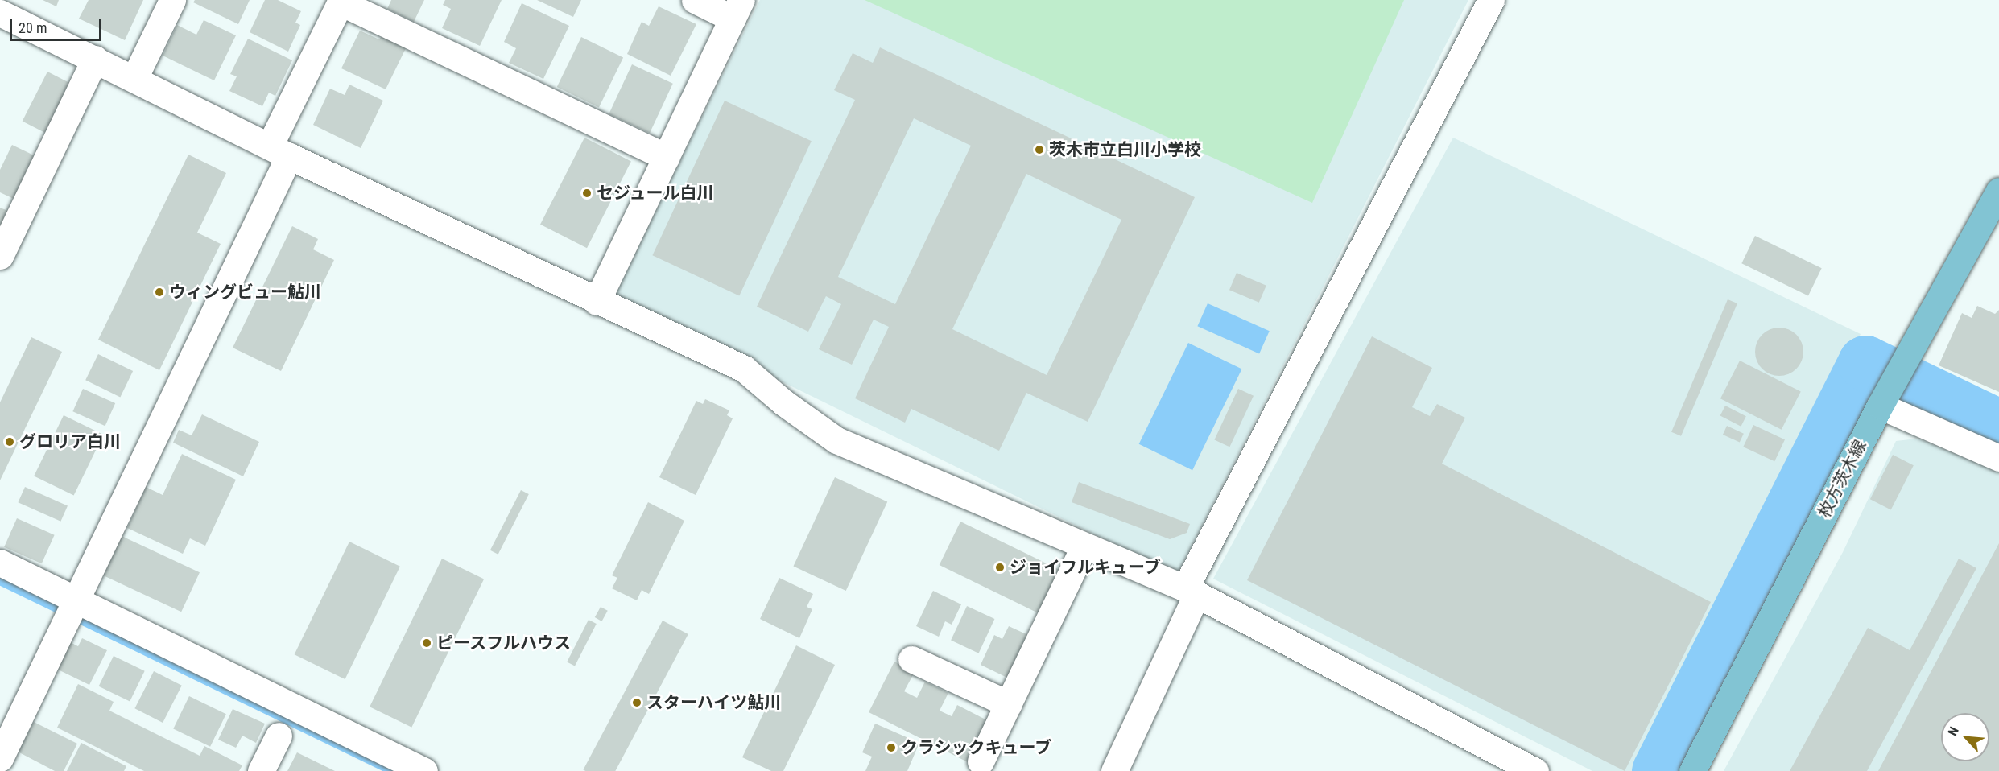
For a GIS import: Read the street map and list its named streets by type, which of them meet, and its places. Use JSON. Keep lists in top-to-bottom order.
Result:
{
  "streets": {
    "main road": ["枚方茨木線"]
  },
  "places": [
    "茨木市立白川小学校",
    "セジュール白川",
    "ウィングビュー鮎川",
    "グロリア白川",
    "ジョイフルキューブ",
    "ピースフルハウス",
    "スターハイツ鮎川",
    "クラシックキューブ"
  ],
  "scale_bar": "20 m",
  "north": "top left"
}
